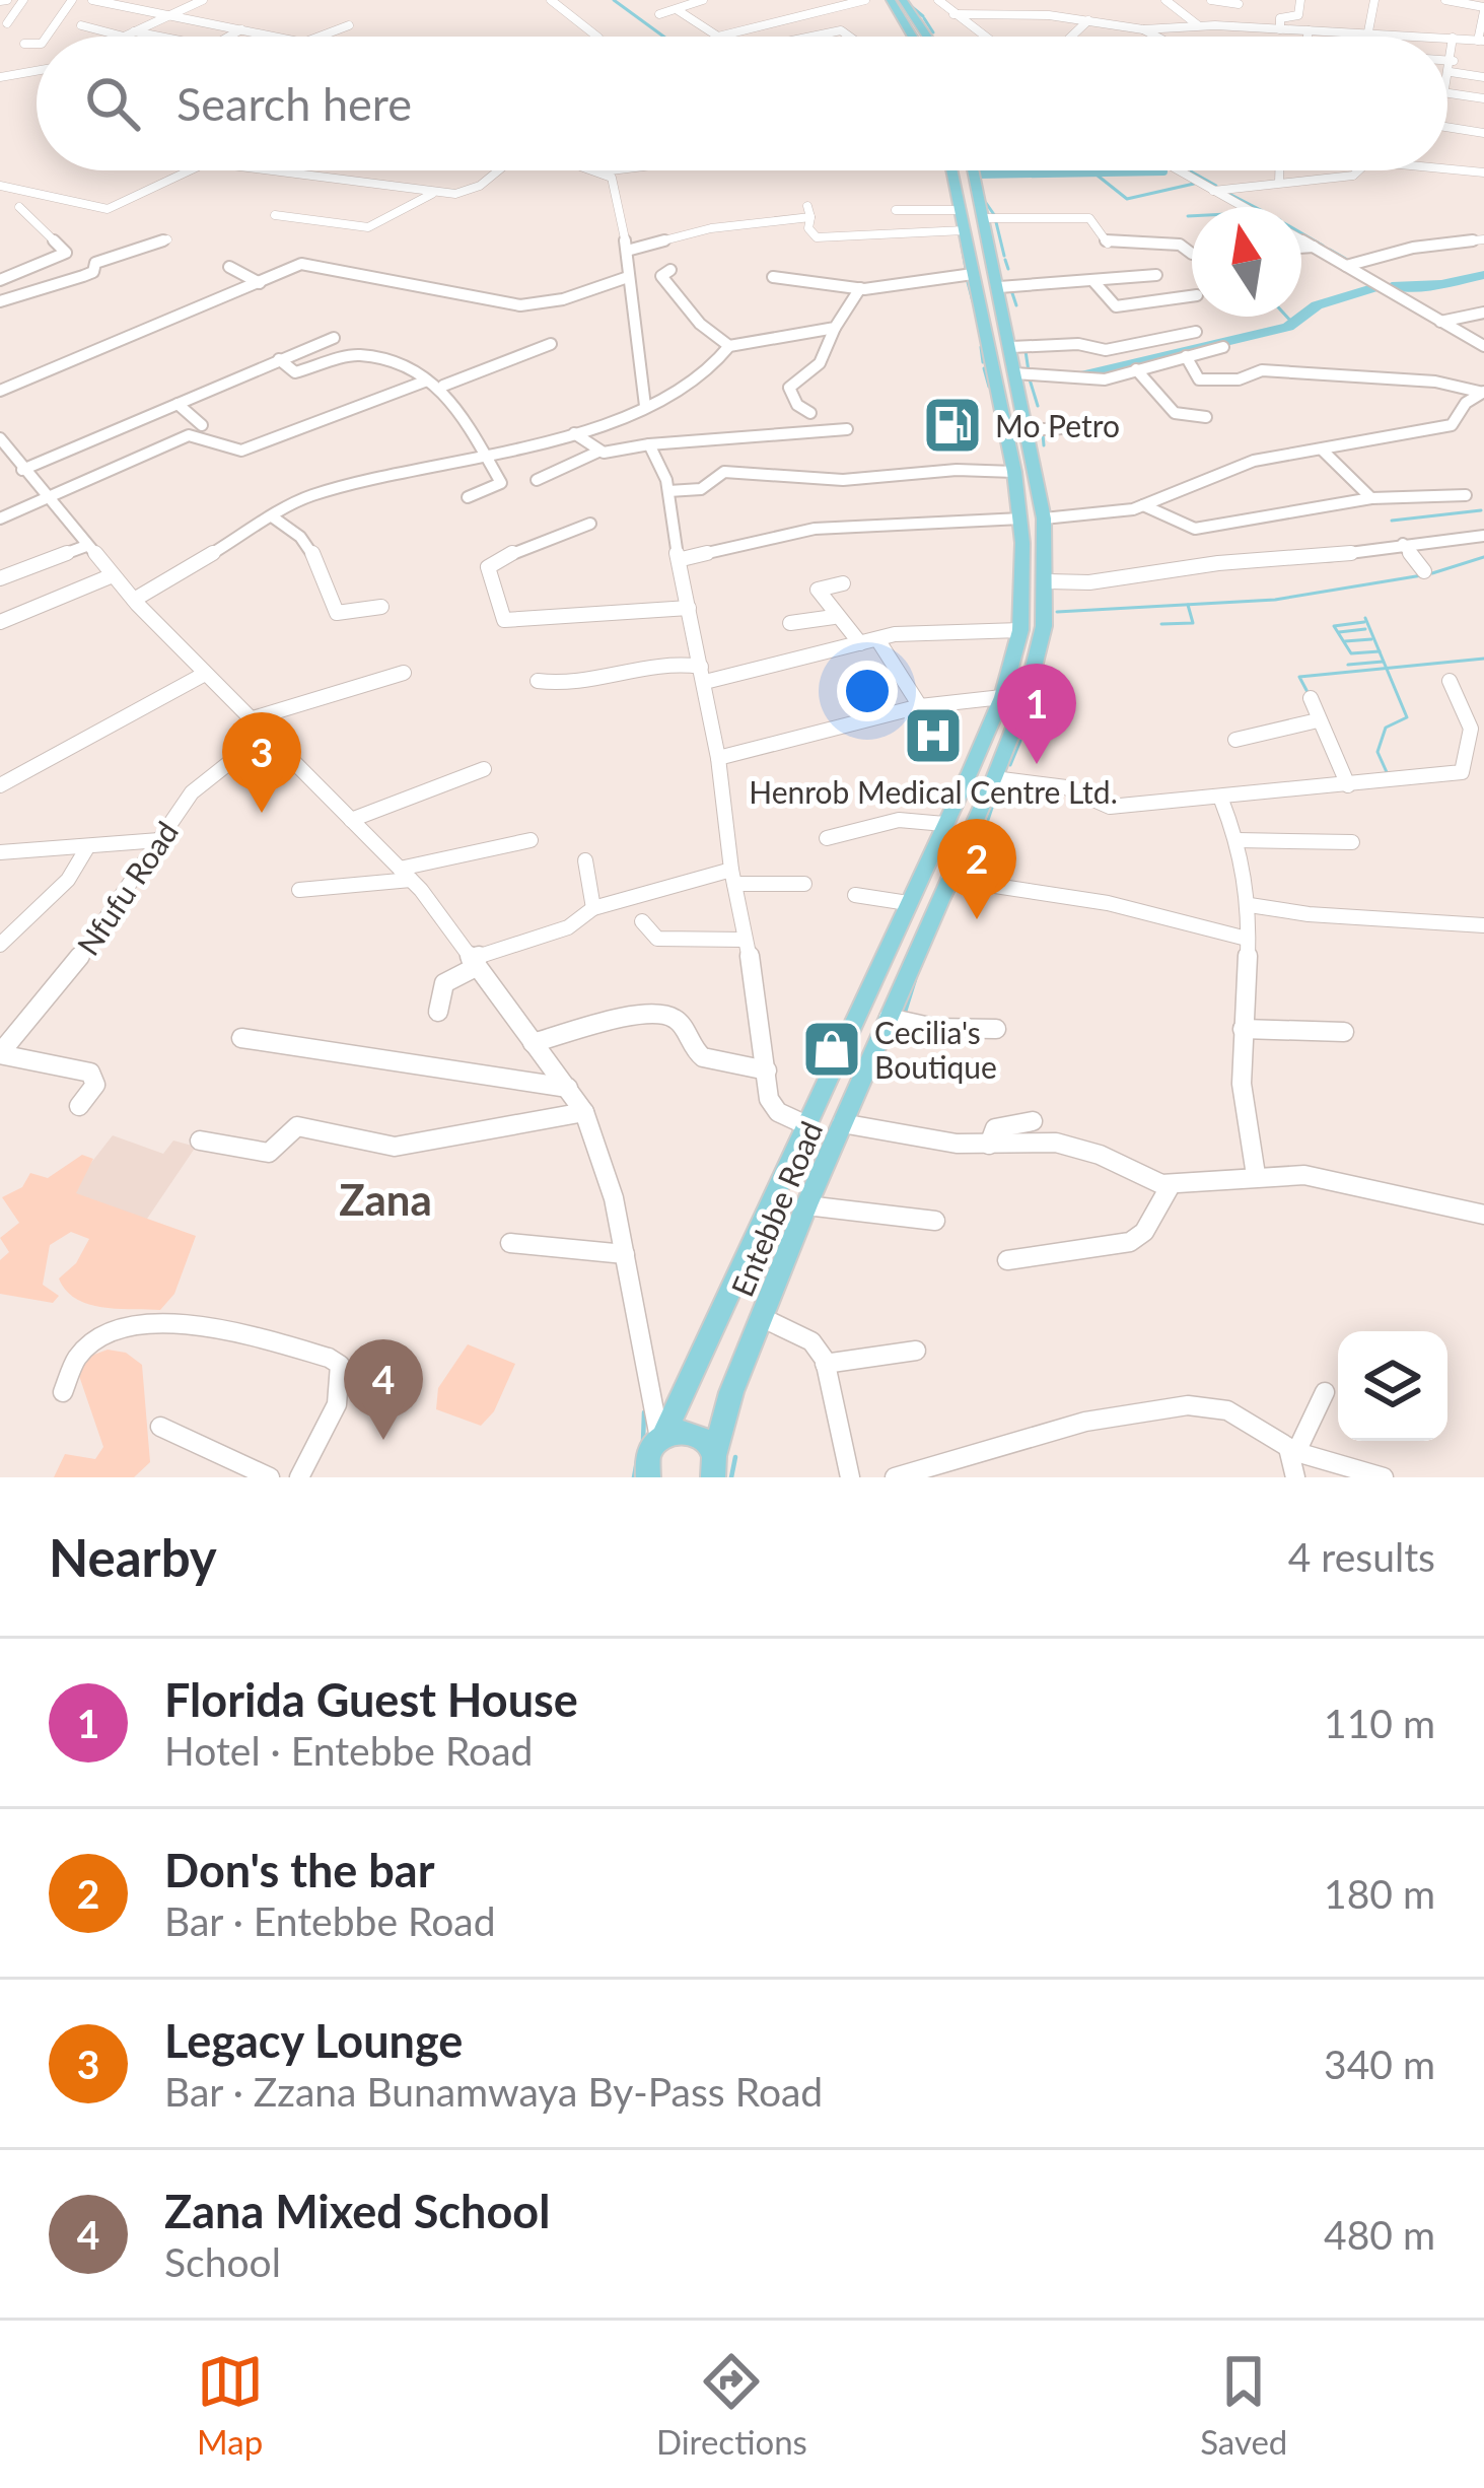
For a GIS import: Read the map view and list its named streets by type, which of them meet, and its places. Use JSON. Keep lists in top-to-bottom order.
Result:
{
  "streets": {
    "main road": ["Entebbe Road"],
    "street": ["Nfufu Road"]
  },
  "districts": ["Zana"],
  "places": {
    "fuel station": ["Mo Petro"],
    "hospital": ["Henrob Medical Centre Ltd."],
    "shop": ["Cecilia's Boutique"]
  },
  "north": "top",
  "page": {
    "search": "Search here",
    "pins": [
      "1",
      "3",
      "2",
      "4"
    ],
    "heading": ["Nearby", "4 results"],
    "list": [
      {
        "mark": "1",
        "name": "Florida Guest House",
        "note": "Hotel · Entebbe Road",
        "value": "110 m"
      },
      {
        "mark": "2",
        "name": "Don's the bar",
        "note": "Bar · Entebbe Road",
        "value": "180 m"
      },
      {
        "mark": "3",
        "name": "Legacy Lounge",
        "note": "Bar · Zzana Bunamwaya By-Pass Road",
        "value": "340 m"
      },
      {
        "mark": "4",
        "name": "Zana Mixed School",
        "note": "School",
        "value": "480 m"
      }
    ],
    "nav": ["Map", "Directions", "Saved"]
  }
}
